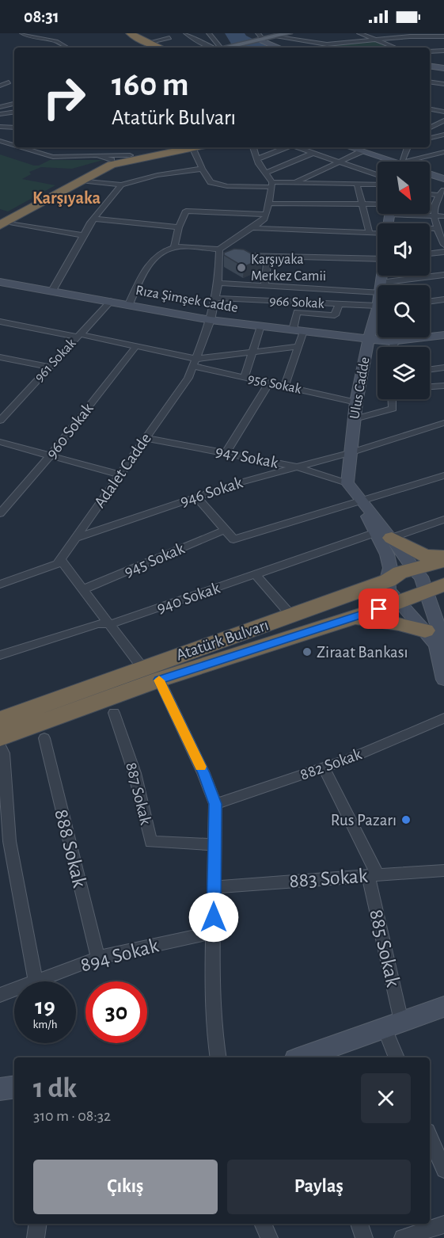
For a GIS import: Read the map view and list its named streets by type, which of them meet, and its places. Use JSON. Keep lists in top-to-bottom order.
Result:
{
  "streets": {
    "highway": ["Atatürk Bulvarı"],
    "street": [
      "Rıza Şimşek Cadde",
      "966 Sokak",
      "961 Sokak",
      "956 Sokak",
      "Ulus Cadde",
      "960 Sokak",
      "947 Sokak",
      "Adalet Cadde",
      "946 Sokak",
      "945 Sokak",
      "940 Sokak",
      "882 Sokak",
      "887 Sokak",
      "888 Sokak",
      "883 Sokak",
      "885 Sokak",
      "894 Sokak"
    ]
  },
  "crossings": [
    ["Rıza Şimşek Cadde", "961 Sokak"],
    ["Rıza Şimşek Cadde", "Ulus Cadde"],
    ["Rıza Şimşek Cadde", "Adalet Cadde"],
    ["966 Sokak", "Adalet Cadde"],
    ["961 Sokak", "956 Sokak"],
    ["956 Sokak", "Ulus Cadde"],
    ["956 Sokak", "960 Sokak"],
    ["956 Sokak", "Adalet Cadde"],
    ["Ulus Cadde", "947 Sokak"],
    ["Ulus Cadde", "946 Sokak"],
    ["947 Sokak", "Adalet Cadde"],
    ["947 Sokak", "946 Sokak"],
    ["Adalet Cadde", "946 Sokak"],
    ["882 Sokak", "885 Sokak"],
    ["888 Sokak", "894 Sokak"],
    ["883 Sokak", "885 Sokak"]
  ],
  "districts": ["Karşıyaka"],
  "places": ["Karşıyaka Merkez Camii", "Ziraat Bankası", "Rus Pazarı"],
  "north": "bottom right",
  "page": {
    "status": "08:31",
    "turn": ["160 m", "Atatürk Bulvarı"],
    "speed": "19 km/h",
    "limit": "30",
    "heading": ["1 dk", "310 m · 08:32"],
    "buttons": ["Çıkış", "Paylaş"]
  }
}
